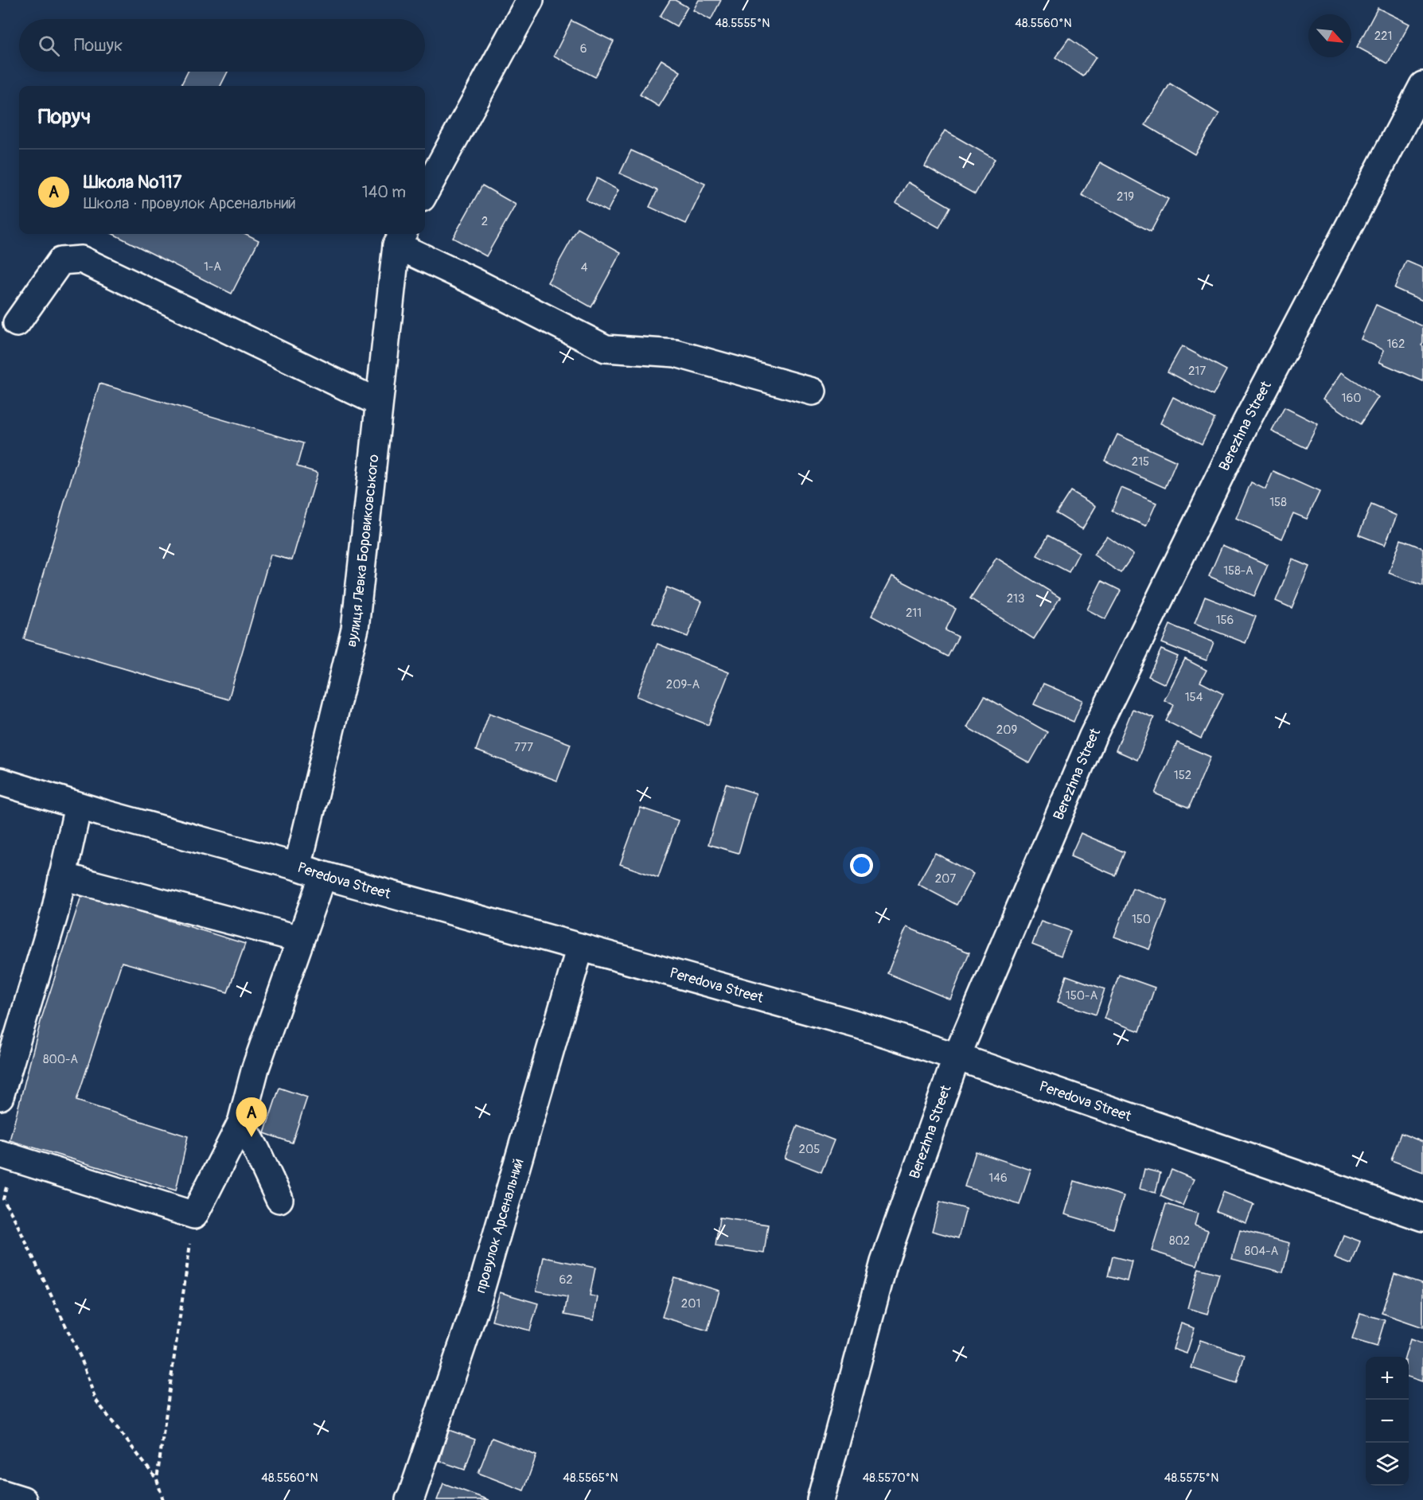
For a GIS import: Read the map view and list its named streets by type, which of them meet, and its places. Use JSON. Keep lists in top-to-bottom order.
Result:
{
  "streets": {
    "street": [
      "Berezhna Street",
      "вулиця Левка Боровиковського",
      "Peredova Street",
      "провулок Арсенальний"
    ]
  },
  "crossings": [
    ["Berezhna Street", "Peredova Street"],
    ["вулиця Левка Боровиковського", "Peredova Street"],
    ["Peredova Street", "провулок Арсенальний"]
  ],
  "house_numbers": [
    "221",
    "6",
    "219",
    "2",
    "1-А",
    "4",
    "162",
    "217",
    "160",
    "215",
    "158",
    "158-А",
    "213",
    "211",
    "156",
    "209-А",
    "154",
    "209",
    "777",
    "152",
    "207",
    "150",
    "150-А",
    "800-А",
    "205",
    "146",
    "802",
    "804-А",
    "62",
    "201"
  ],
  "north": "bottom right",
  "page": {
    "search": "Пошук",
    "heading": "Поруч",
    "list": [
      {
        "mark": "A",
        "name": "Школа №117",
        "note": "Школа · провулок Арсенальний",
        "value": "140 m"
      }
    ],
    "pins": "A",
    "map_buttons": ["+", "−"]
  },
  "coordinates": [
    "48.5555°N",
    "48.5560°N",
    "48.5565°N",
    "48.5570°N",
    "48.5575°N"
  ]
}
